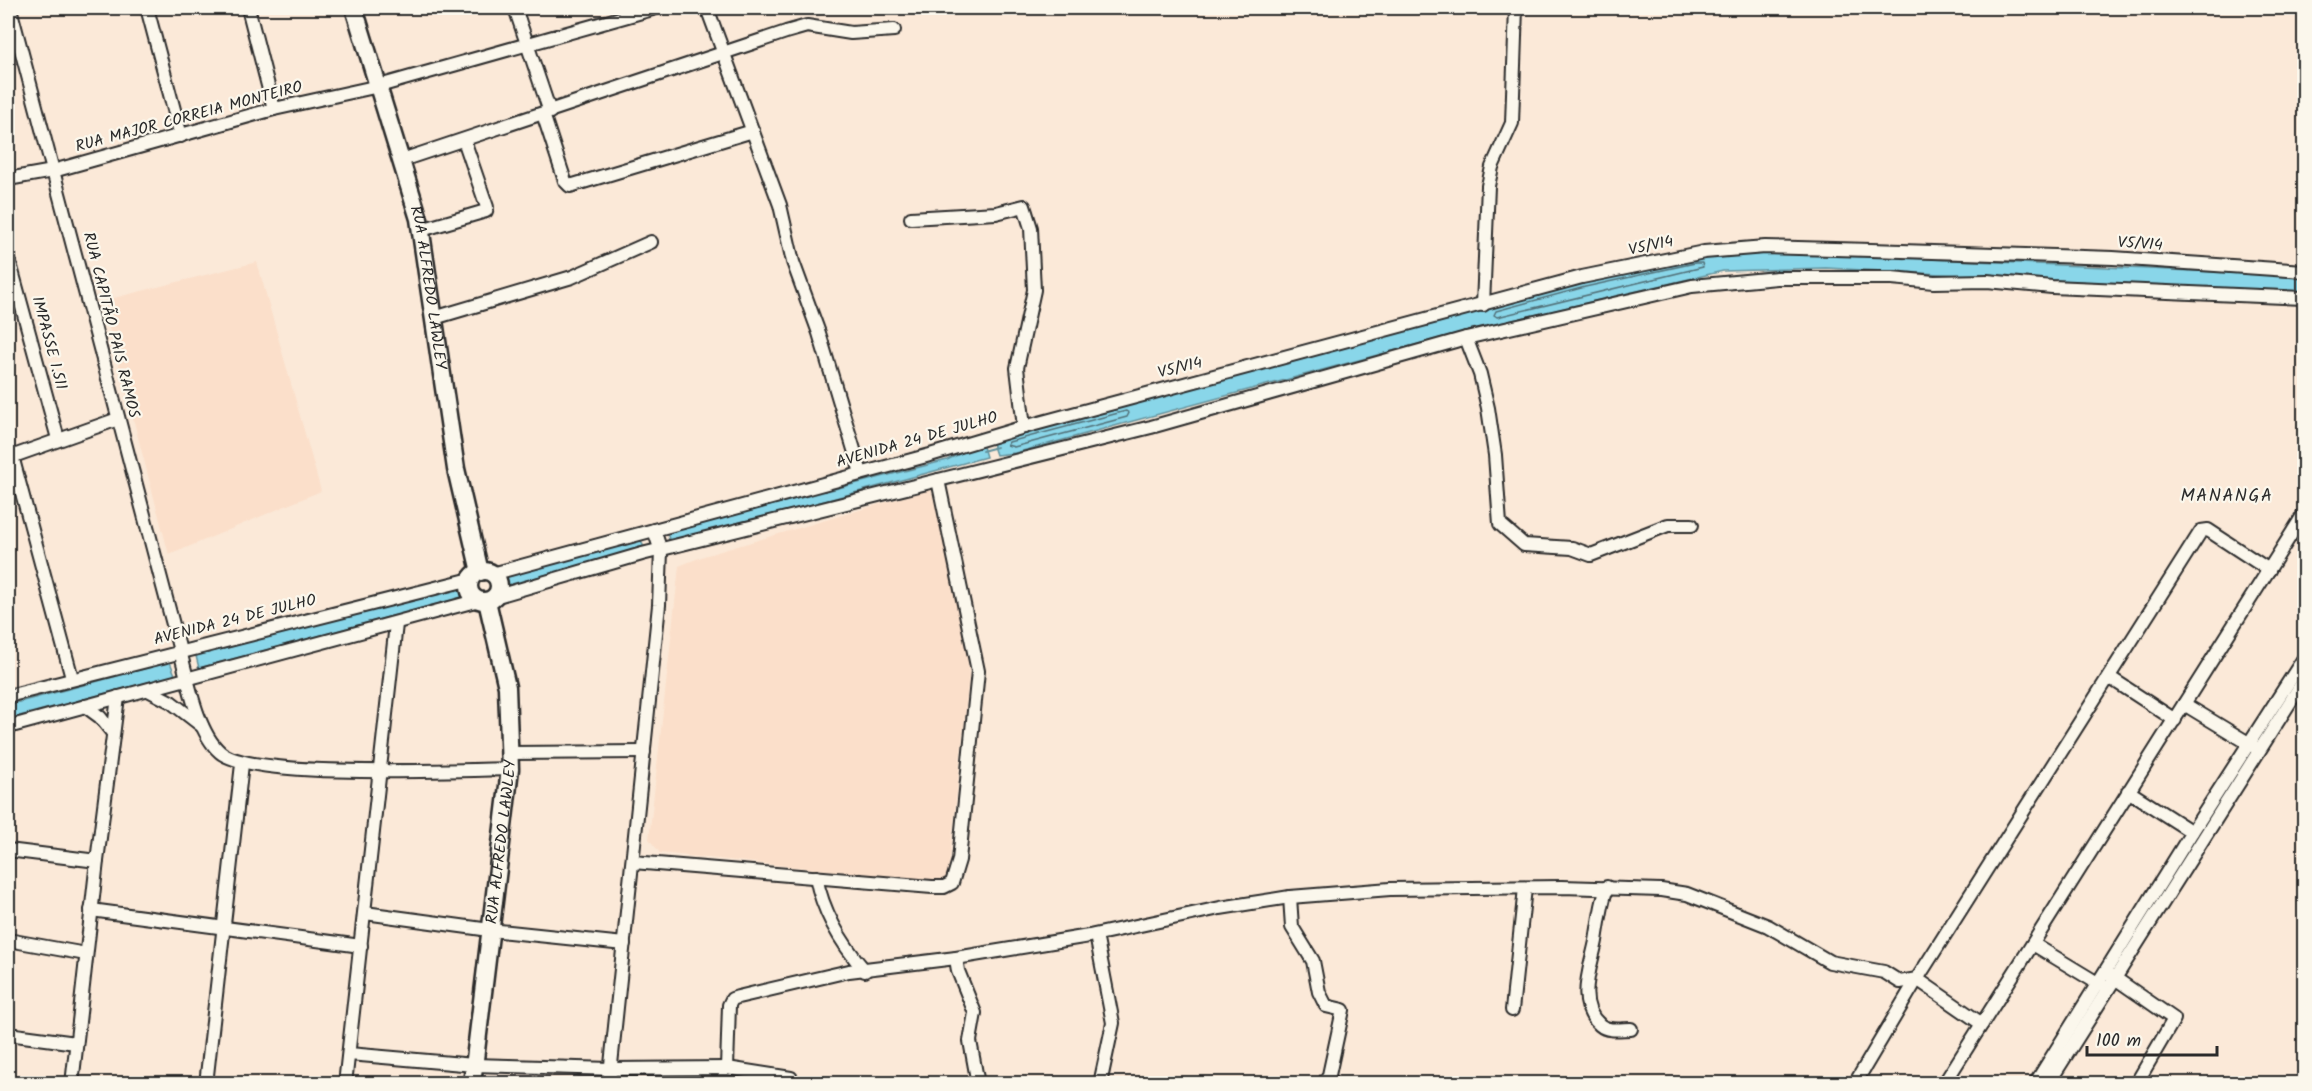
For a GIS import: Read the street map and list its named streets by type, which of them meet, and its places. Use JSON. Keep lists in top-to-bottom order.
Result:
{
  "streets": {
    "main road": ["RUA ALFREDO LAWLEY"],
    "street": [
      "RUA MAJOR CORREIA MONTEIRO",
      "V5/V14",
      "RUA CAPITÃO PAIS RAMOS",
      "IMPASSE 1.511",
      "AVENIDA 24 DE JULHO"
    ]
  },
  "crossings": [
    ["RUA MAJOR CORREIA MONTEIRO", "RUA ALFREDO LAWLEY"],
    ["RUA MAJOR CORREIA MONTEIRO", "RUA CAPITÃO PAIS RAMOS"],
    ["V5/V14", "AVENIDA 24 DE JULHO"],
    ["RUA ALFREDO LAWLEY", "AVENIDA 24 DE JULHO"],
    ["RUA CAPITÃO PAIS RAMOS", "AVENIDA 24 DE JULHO"]
  ],
  "districts": ["MANANGA"],
  "scale_bar": "100 m"
}
